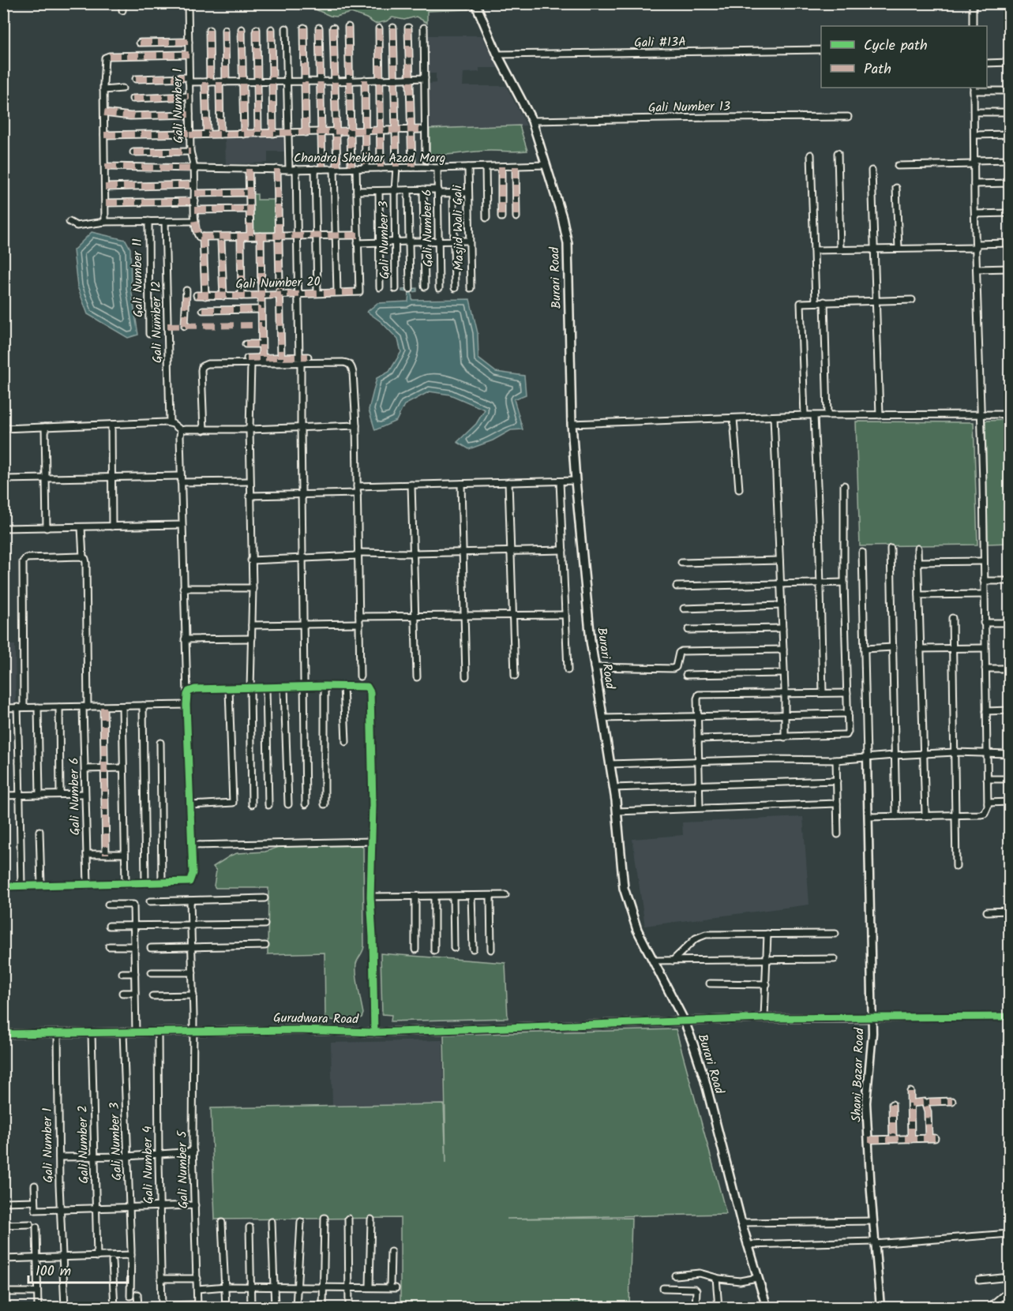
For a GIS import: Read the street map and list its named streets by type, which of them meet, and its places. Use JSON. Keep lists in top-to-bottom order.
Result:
{
  "streets": {
    "main road": ["Burari Road"],
    "street": [
      "Gali #13A",
      "Gali Number 1",
      "Gali Number 13",
      "Chandra Shekhar Azad Marg",
      "Gali Number 6",
      "Masjid Wali Gali",
      "Gali Number 3",
      "Gali Number 11",
      "Gali Number 20",
      "Gali Number 12",
      "Gurudwara Road",
      "Shani Bazar Road",
      "Gali Number 2",
      "Gali Number 4",
      "Gali Number 5"
    ]
  },
  "crossings": [
    ["Gali #13A", "Burari Road"],
    ["Gali Number 1", "Chandra Shekhar Azad Marg"],
    ["Gali Number 1", "Gali Number 11"],
    ["Gali Number 1", "Gurudwara Road"],
    ["Gali Number 13", "Burari Road"],
    ["Chandra Shekhar Azad Marg", "Gali Number 6"],
    ["Chandra Shekhar Azad Marg", "Masjid Wali Gali"],
    ["Chandra Shekhar Azad Marg", "Gali Number 3"],
    ["Chandra Shekhar Azad Marg", "Burari Road"],
    ["Gali Number 3", "Gurudwara Road"],
    ["Gali Number 11", "Gali Number 12"],
    ["Burari Road", "Gurudwara Road"],
    ["Gurudwara Road", "Shani Bazar Road"],
    ["Gurudwara Road", "Gali Number 2"],
    ["Gurudwara Road", "Gali Number 4"],
    ["Gurudwara Road", "Gali Number 5"]
  ],
  "legend": ["Cycle path", "Path"],
  "scale_bar": "100 m"
}
